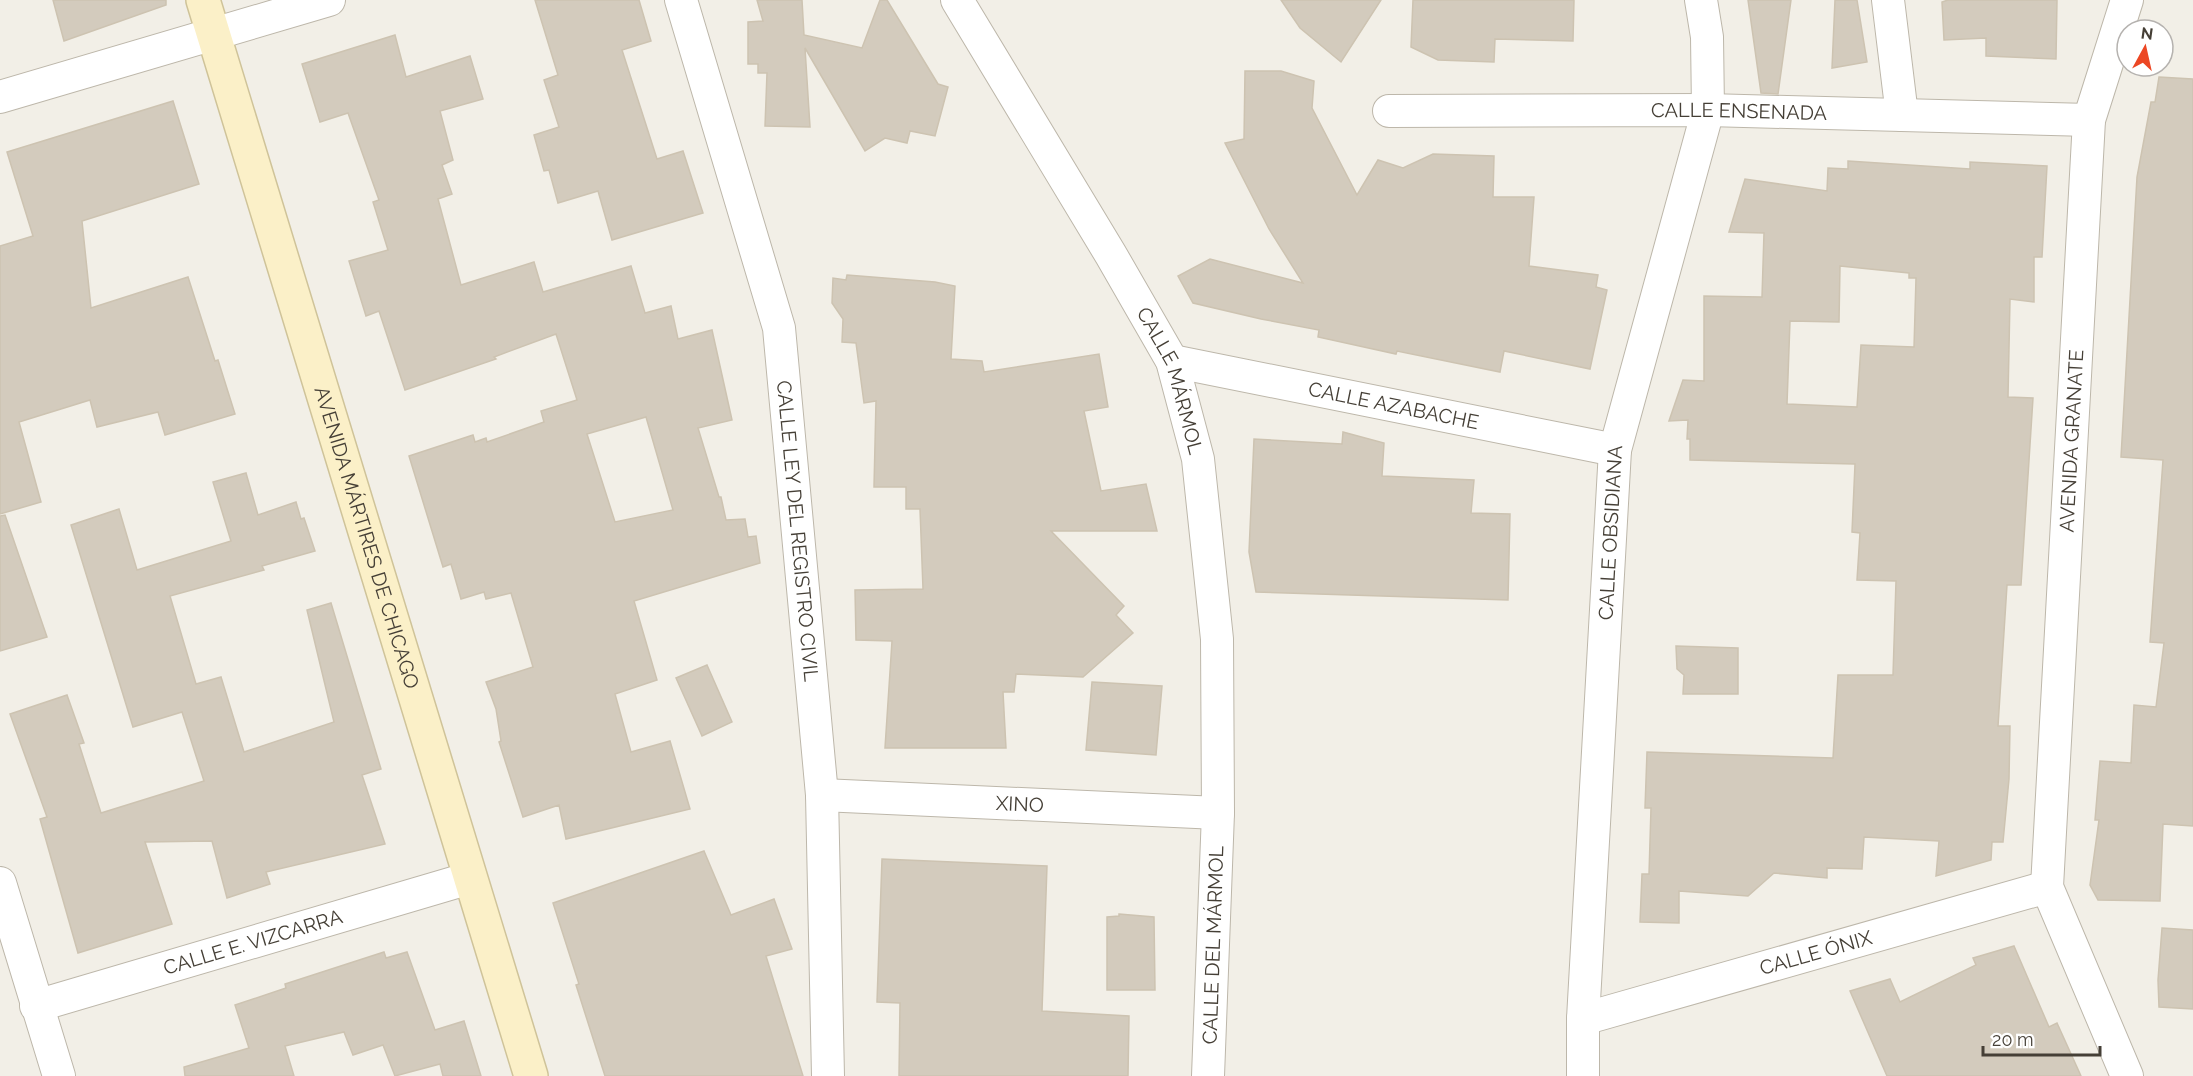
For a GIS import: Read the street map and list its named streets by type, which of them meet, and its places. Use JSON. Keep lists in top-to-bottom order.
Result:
{
  "streets": {
    "main road": ["AVENIDA MÁRTIRES DE CHICAGO"],
    "street": [
      "CALLE ENSENADA",
      "CALLE MÁRMOL",
      "CALLE AZABACHE",
      "AVENIDA GRANATE",
      "CALLE LEY DEL REGISTRO CIVIL",
      "CALLE OBSIDIANA",
      "XINO",
      "CALLE E. VIZCARRA",
      "CALLE DEL MÁRMOL",
      "CALLE ÓNIX"
    ]
  },
  "crossings": [
    ["CALLE ENSENADA", "AVENIDA GRANATE"],
    ["CALLE ENSENADA", "CALLE OBSIDIANA"],
    ["CALLE MÁRMOL", "CALLE AZABACHE"],
    ["CALLE MÁRMOL", "XINO"],
    ["CALLE MÁRMOL", "CALLE DEL MÁRMOL"],
    ["CALLE AZABACHE", "CALLE OBSIDIANA"],
    ["AVENIDA GRANATE", "CALLE ÓNIX"],
    ["CALLE LEY DEL REGISTRO CIVIL", "XINO"],
    ["CALLE OBSIDIANA", "CALLE ÓNIX"],
    ["AVENIDA MÁRTIRES DE CHICAGO", "CALLE E. VIZCARRA"],
    ["XINO", "CALLE DEL MÁRMOL"]
  ],
  "scale_bar": "20 m",
  "north": "top"
}
